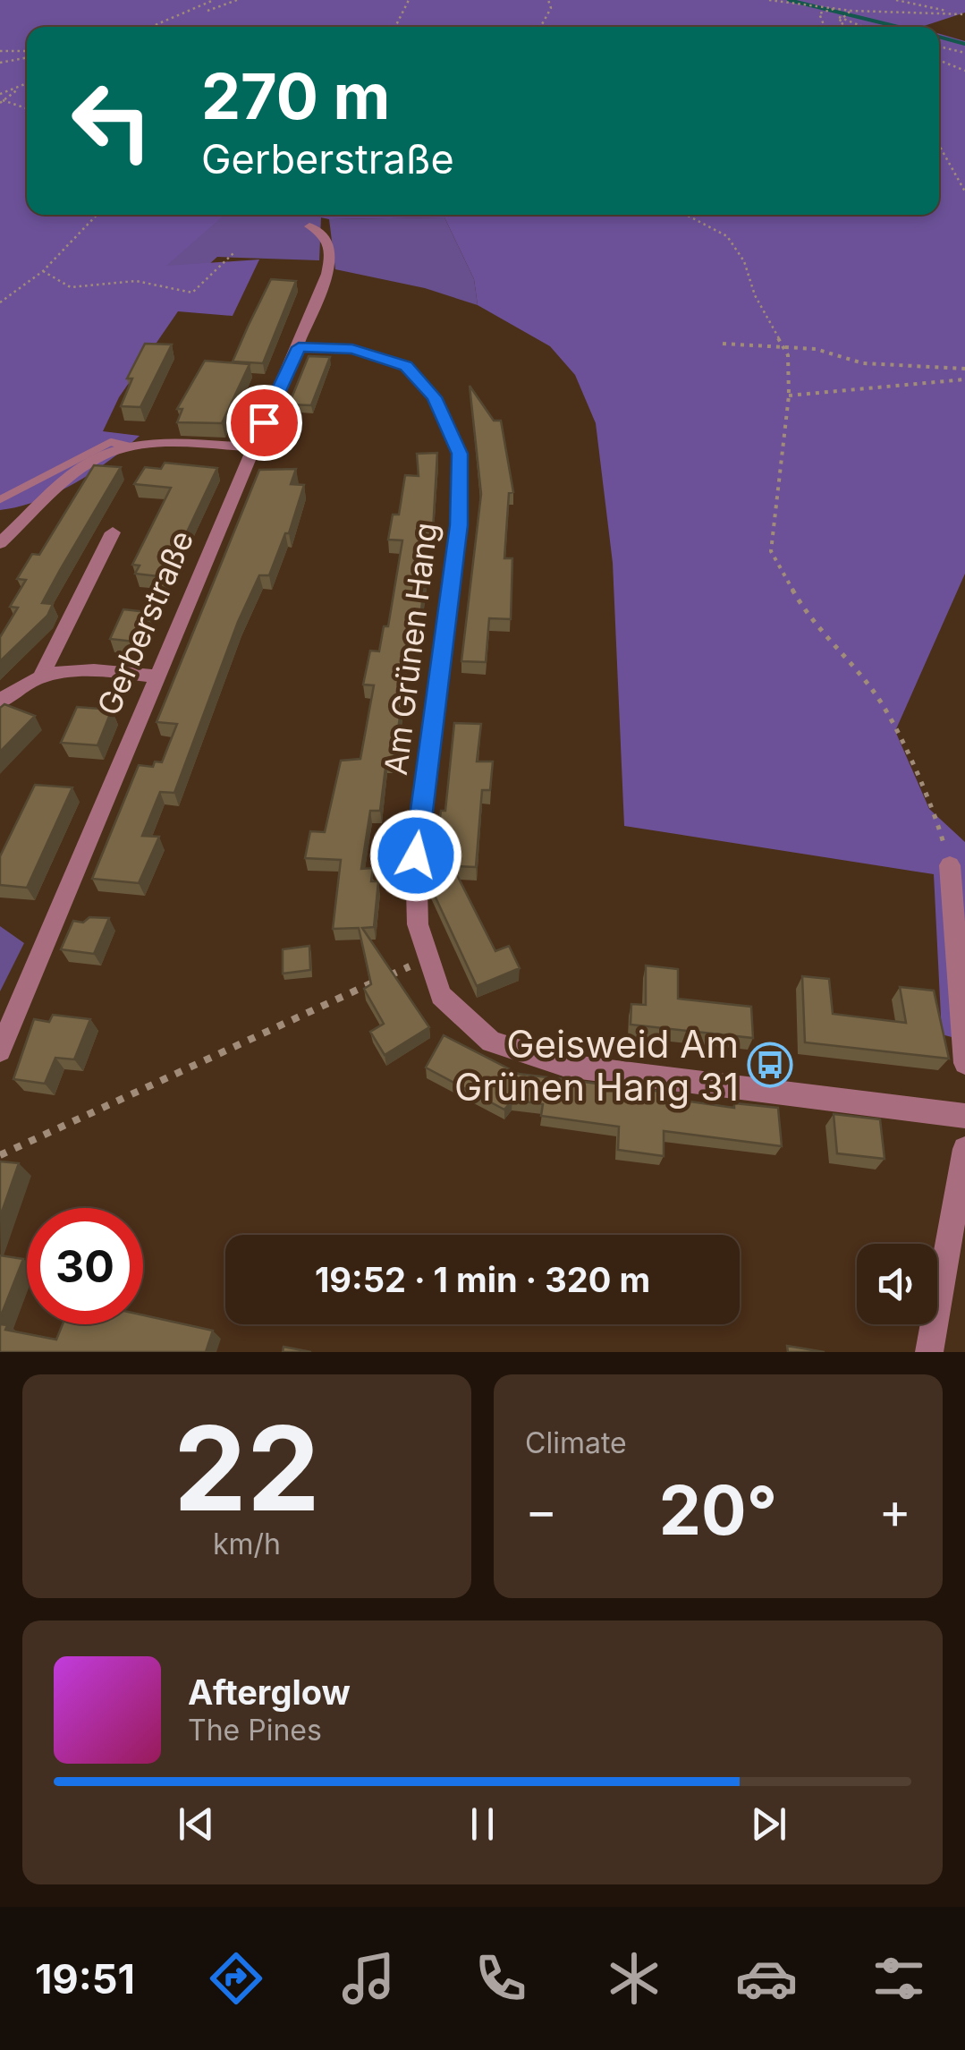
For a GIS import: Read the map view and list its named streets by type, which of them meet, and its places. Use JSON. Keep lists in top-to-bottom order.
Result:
{
  "streets": {
    "street": ["Gerberstraße", "Am Grünen Hang"]
  },
  "crossings": [
    ["Gerberstraße", "Am Grünen Hang"]
  ],
  "places": {
    "bus stop": ["Geisweid Am Grünen Hang 31"]
  },
  "page": {
    "turn": ["270 m", "Gerberstraße"],
    "limit": "30",
    "trip": "19:52 · 1 min · 320 m",
    "tile": [
      ["22", "km/h"],
      "Climate"
    ],
    "heat": ["−", "20°", "+"],
    "song": ["Afterglow", "The Pines"],
    "tabs": "19:51"
  }
}
